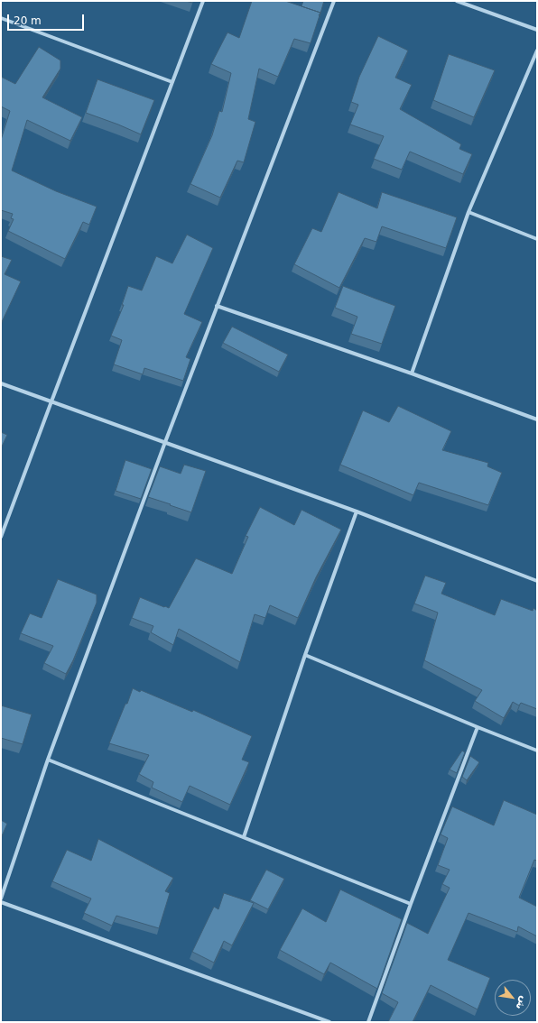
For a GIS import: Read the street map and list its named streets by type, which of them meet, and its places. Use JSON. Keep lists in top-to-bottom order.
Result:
{
  "scale_bar": "20 m",
  "north": "bottom right"
}
